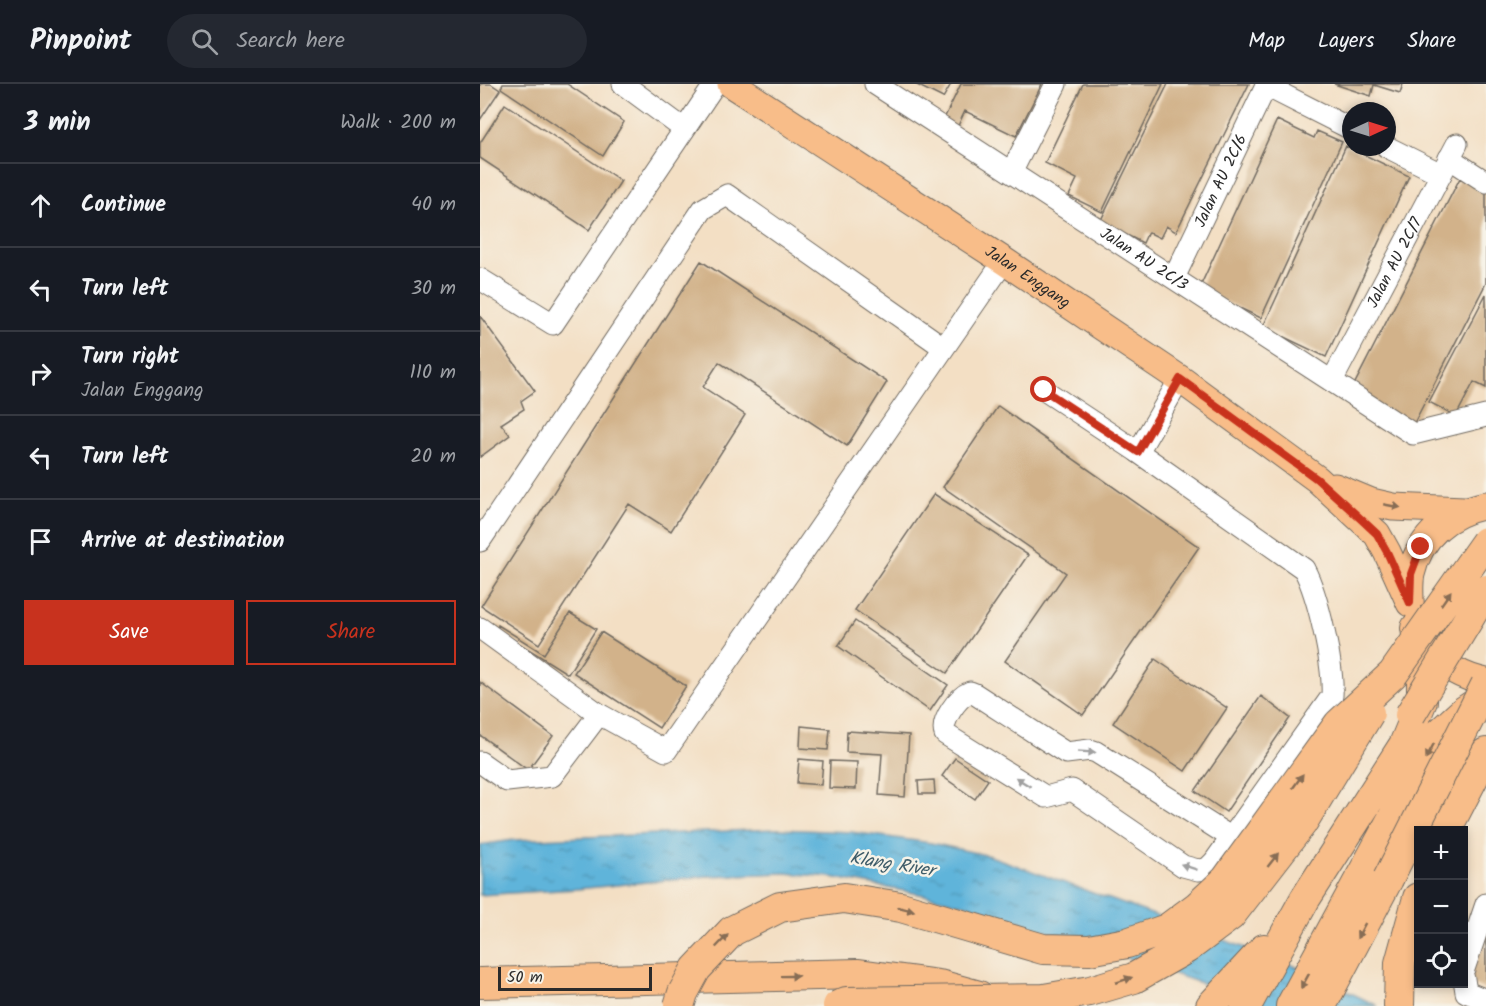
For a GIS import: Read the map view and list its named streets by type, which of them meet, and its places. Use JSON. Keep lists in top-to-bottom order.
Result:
{
  "streets": {
    "main road": ["Jalan Enggang"],
    "street": ["Jalan AU 2C/6", "Jalan AU 2C/3", "Jalan AU 2C/7"]
  },
  "crossings": [
    ["Jalan AU 2C/6", "Jalan AU 2C/3"],
    ["Jalan AU 2C/3", "Jalan AU 2C/7"]
  ],
  "water": ["Klang River"],
  "scale_bar": "50 m",
  "north": "right",
  "page": {
    "header": "Pinpoint",
    "search": "Search here",
    "nav": ["Map", "Layers", "Share"],
    "heading": ["3 min", "Walk · 200 m"],
    "list": [
      ["Continue", "40 m"],
      ["Turn left", "30 m"],
      ["Turn right", "Jalan Enggang", "110 m"],
      ["Turn left", "20 m"],
      "Arrive at destination"
    ],
    "buttons": ["Save", "Share"],
    "map_buttons": ["+", "−"],
    "scale": "50 m"
  }
}
